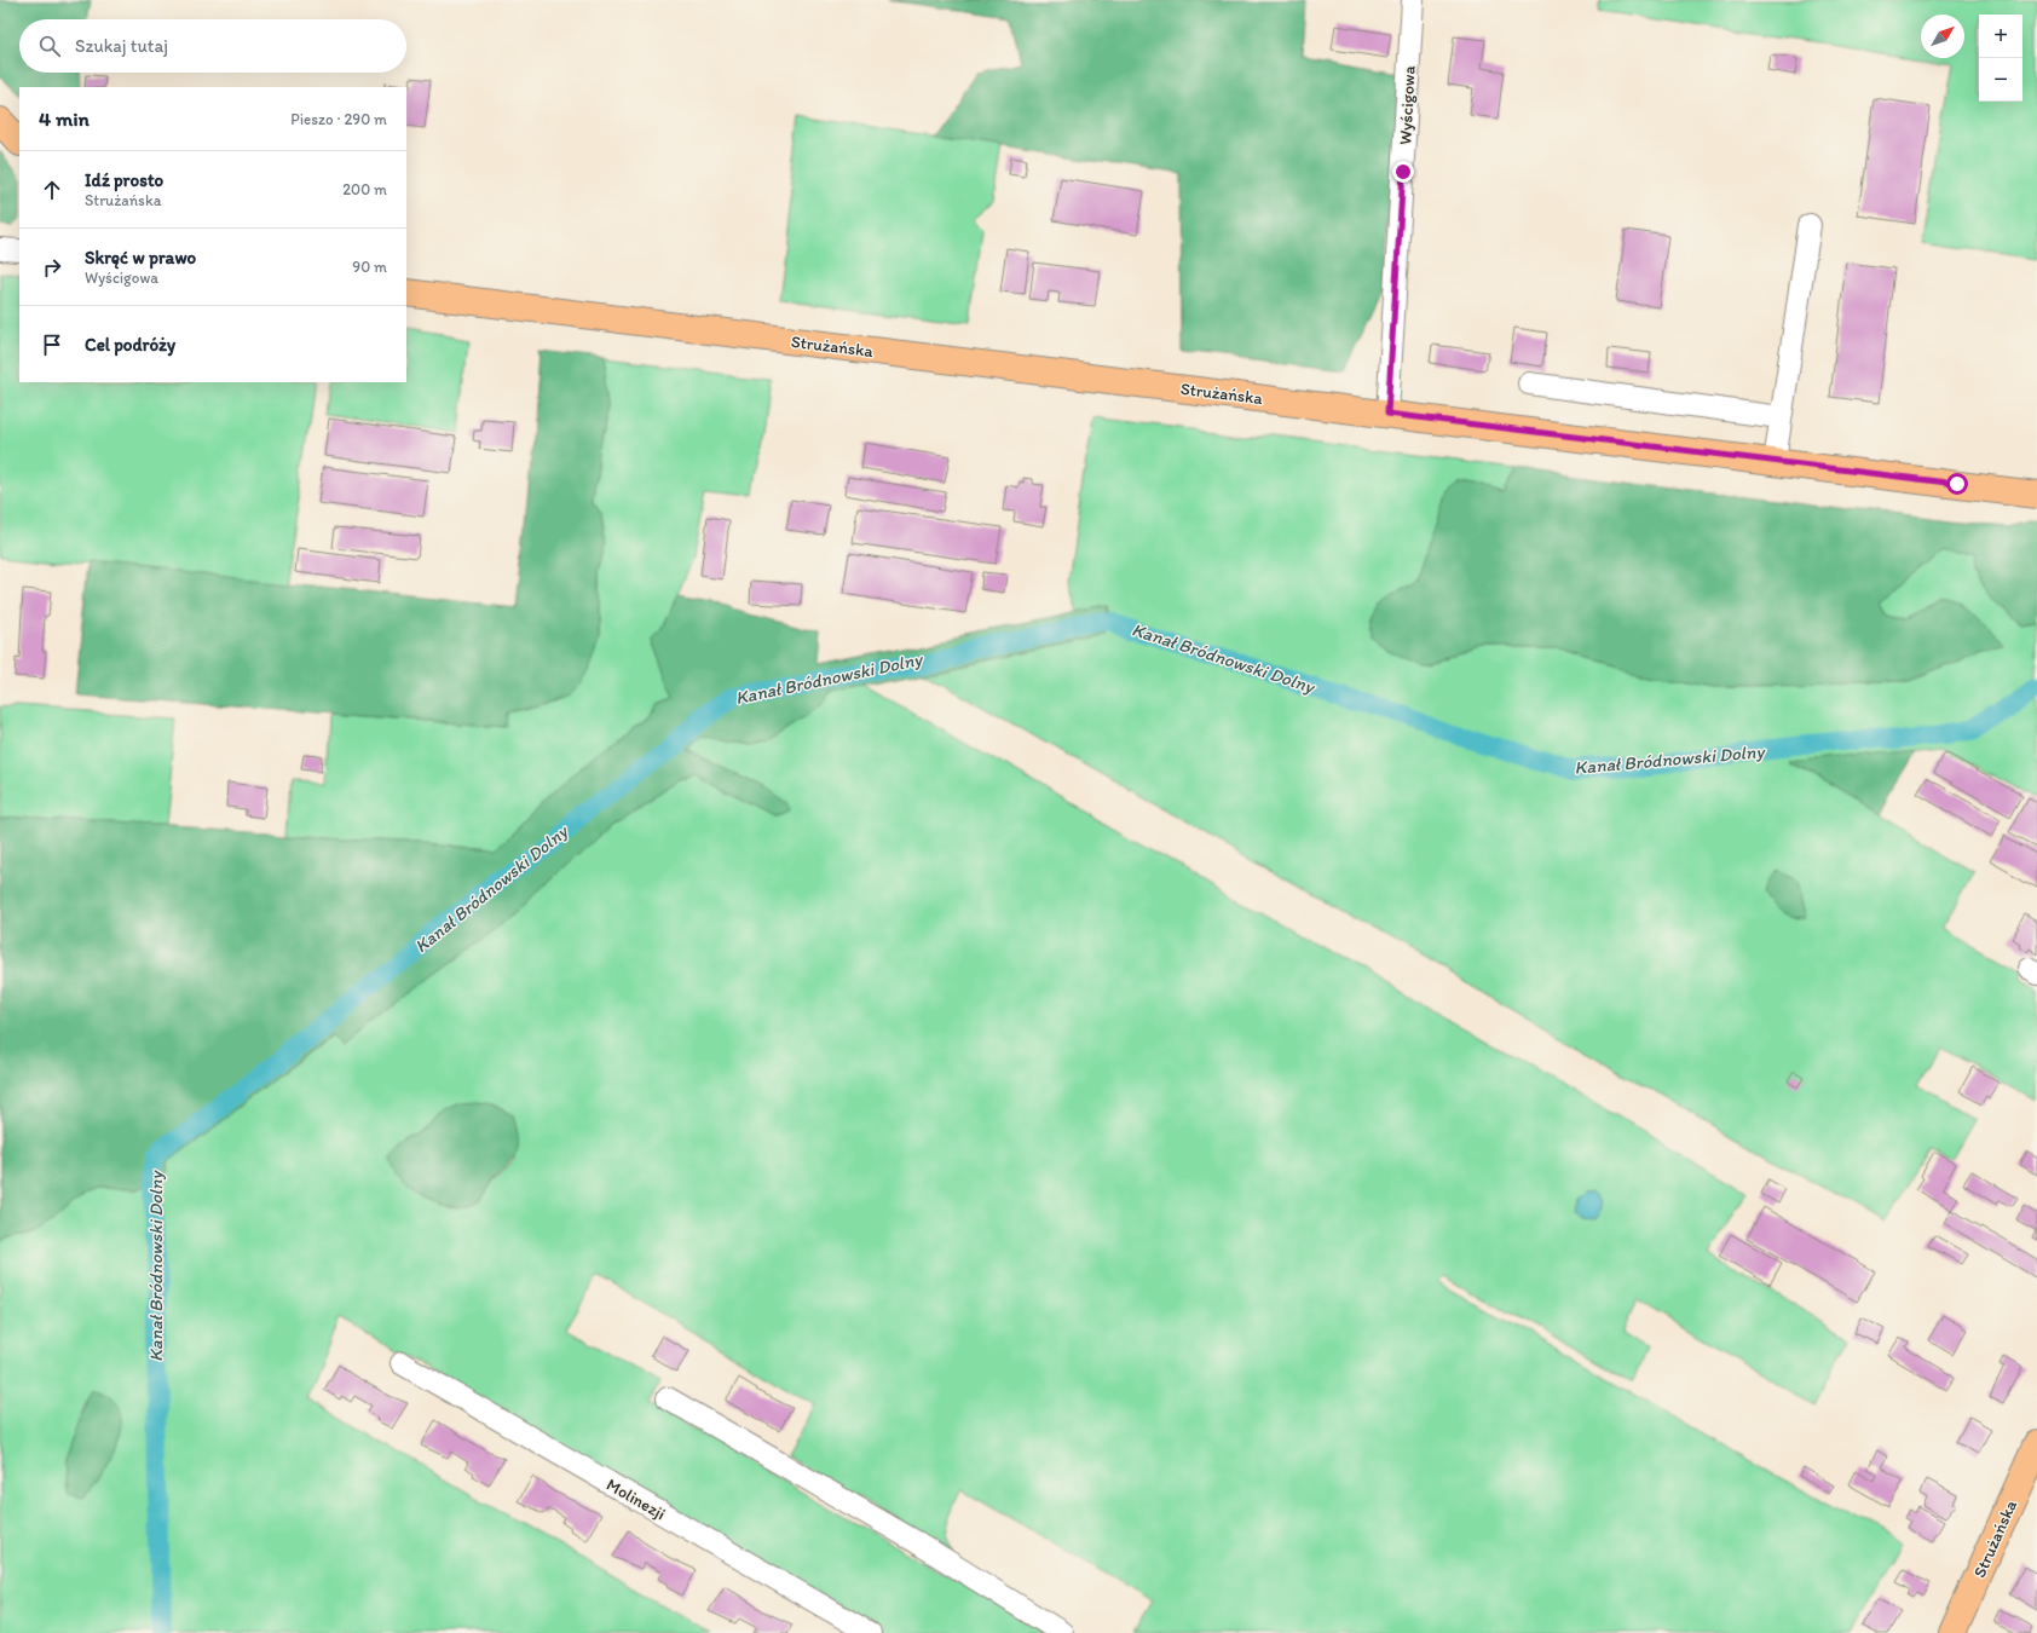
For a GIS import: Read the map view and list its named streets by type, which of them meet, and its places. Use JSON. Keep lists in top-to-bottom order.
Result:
{
  "streets": {
    "main road": ["Strużańska"],
    "street": ["Wyścigowa", "Molinezji"]
  },
  "crossings": [
    ["Wyścigowa", "Strużańska"]
  ],
  "water": ["Kanał Bródnowski Dolny"],
  "north": "top right",
  "page": {
    "map_buttons": ["+", "−"],
    "search": "Szukaj tutaj",
    "heading": ["4 min", "Pieszo · 290 m"],
    "list": [
      ["Idź prosto", "Strużańska", "200 m"],
      ["Skręć w prawo", "Wyścigowa", "90 m"],
      "Cel podróży"
    ]
  }
}
